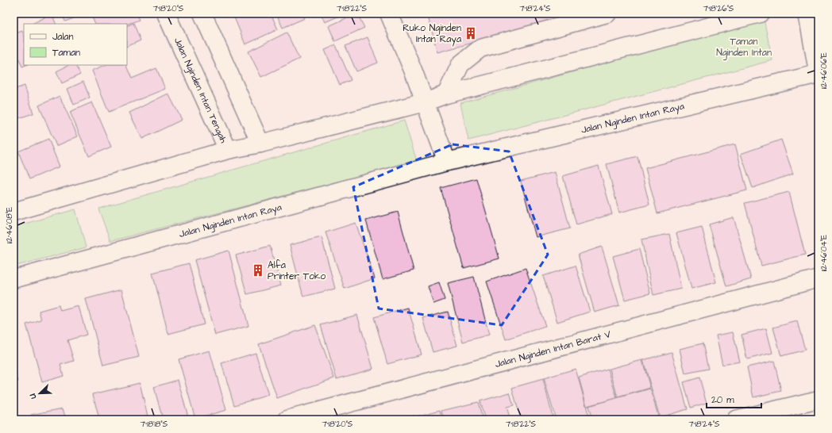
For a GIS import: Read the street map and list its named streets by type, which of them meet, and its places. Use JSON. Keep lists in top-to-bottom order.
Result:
{
  "streets": {
    "street": ["Jalan Nginden Intan Tengah", "Jalan Nginden Intan Raya", "Jalan Nginden Intan Barat V"]
  },
  "parks": ["Taman Nginden Intan"],
  "places": {
    "building": ["Ruko Nginden Intan Raya", "Alfa Printer Toko"]
  },
  "legend": ["Jalan", "Taman"],
  "scale_bar": "20 m",
  "north": "bottom left",
  "coordinates": [
    "7°18'20\"S",
    "7°18'22\"S",
    "7°18'24\"S",
    "7°18'26\"S",
    "112°46'06\"E",
    "112°46'08\"E",
    "112°46'04\"E",
    "7°18'18\"S"
  ]
}
